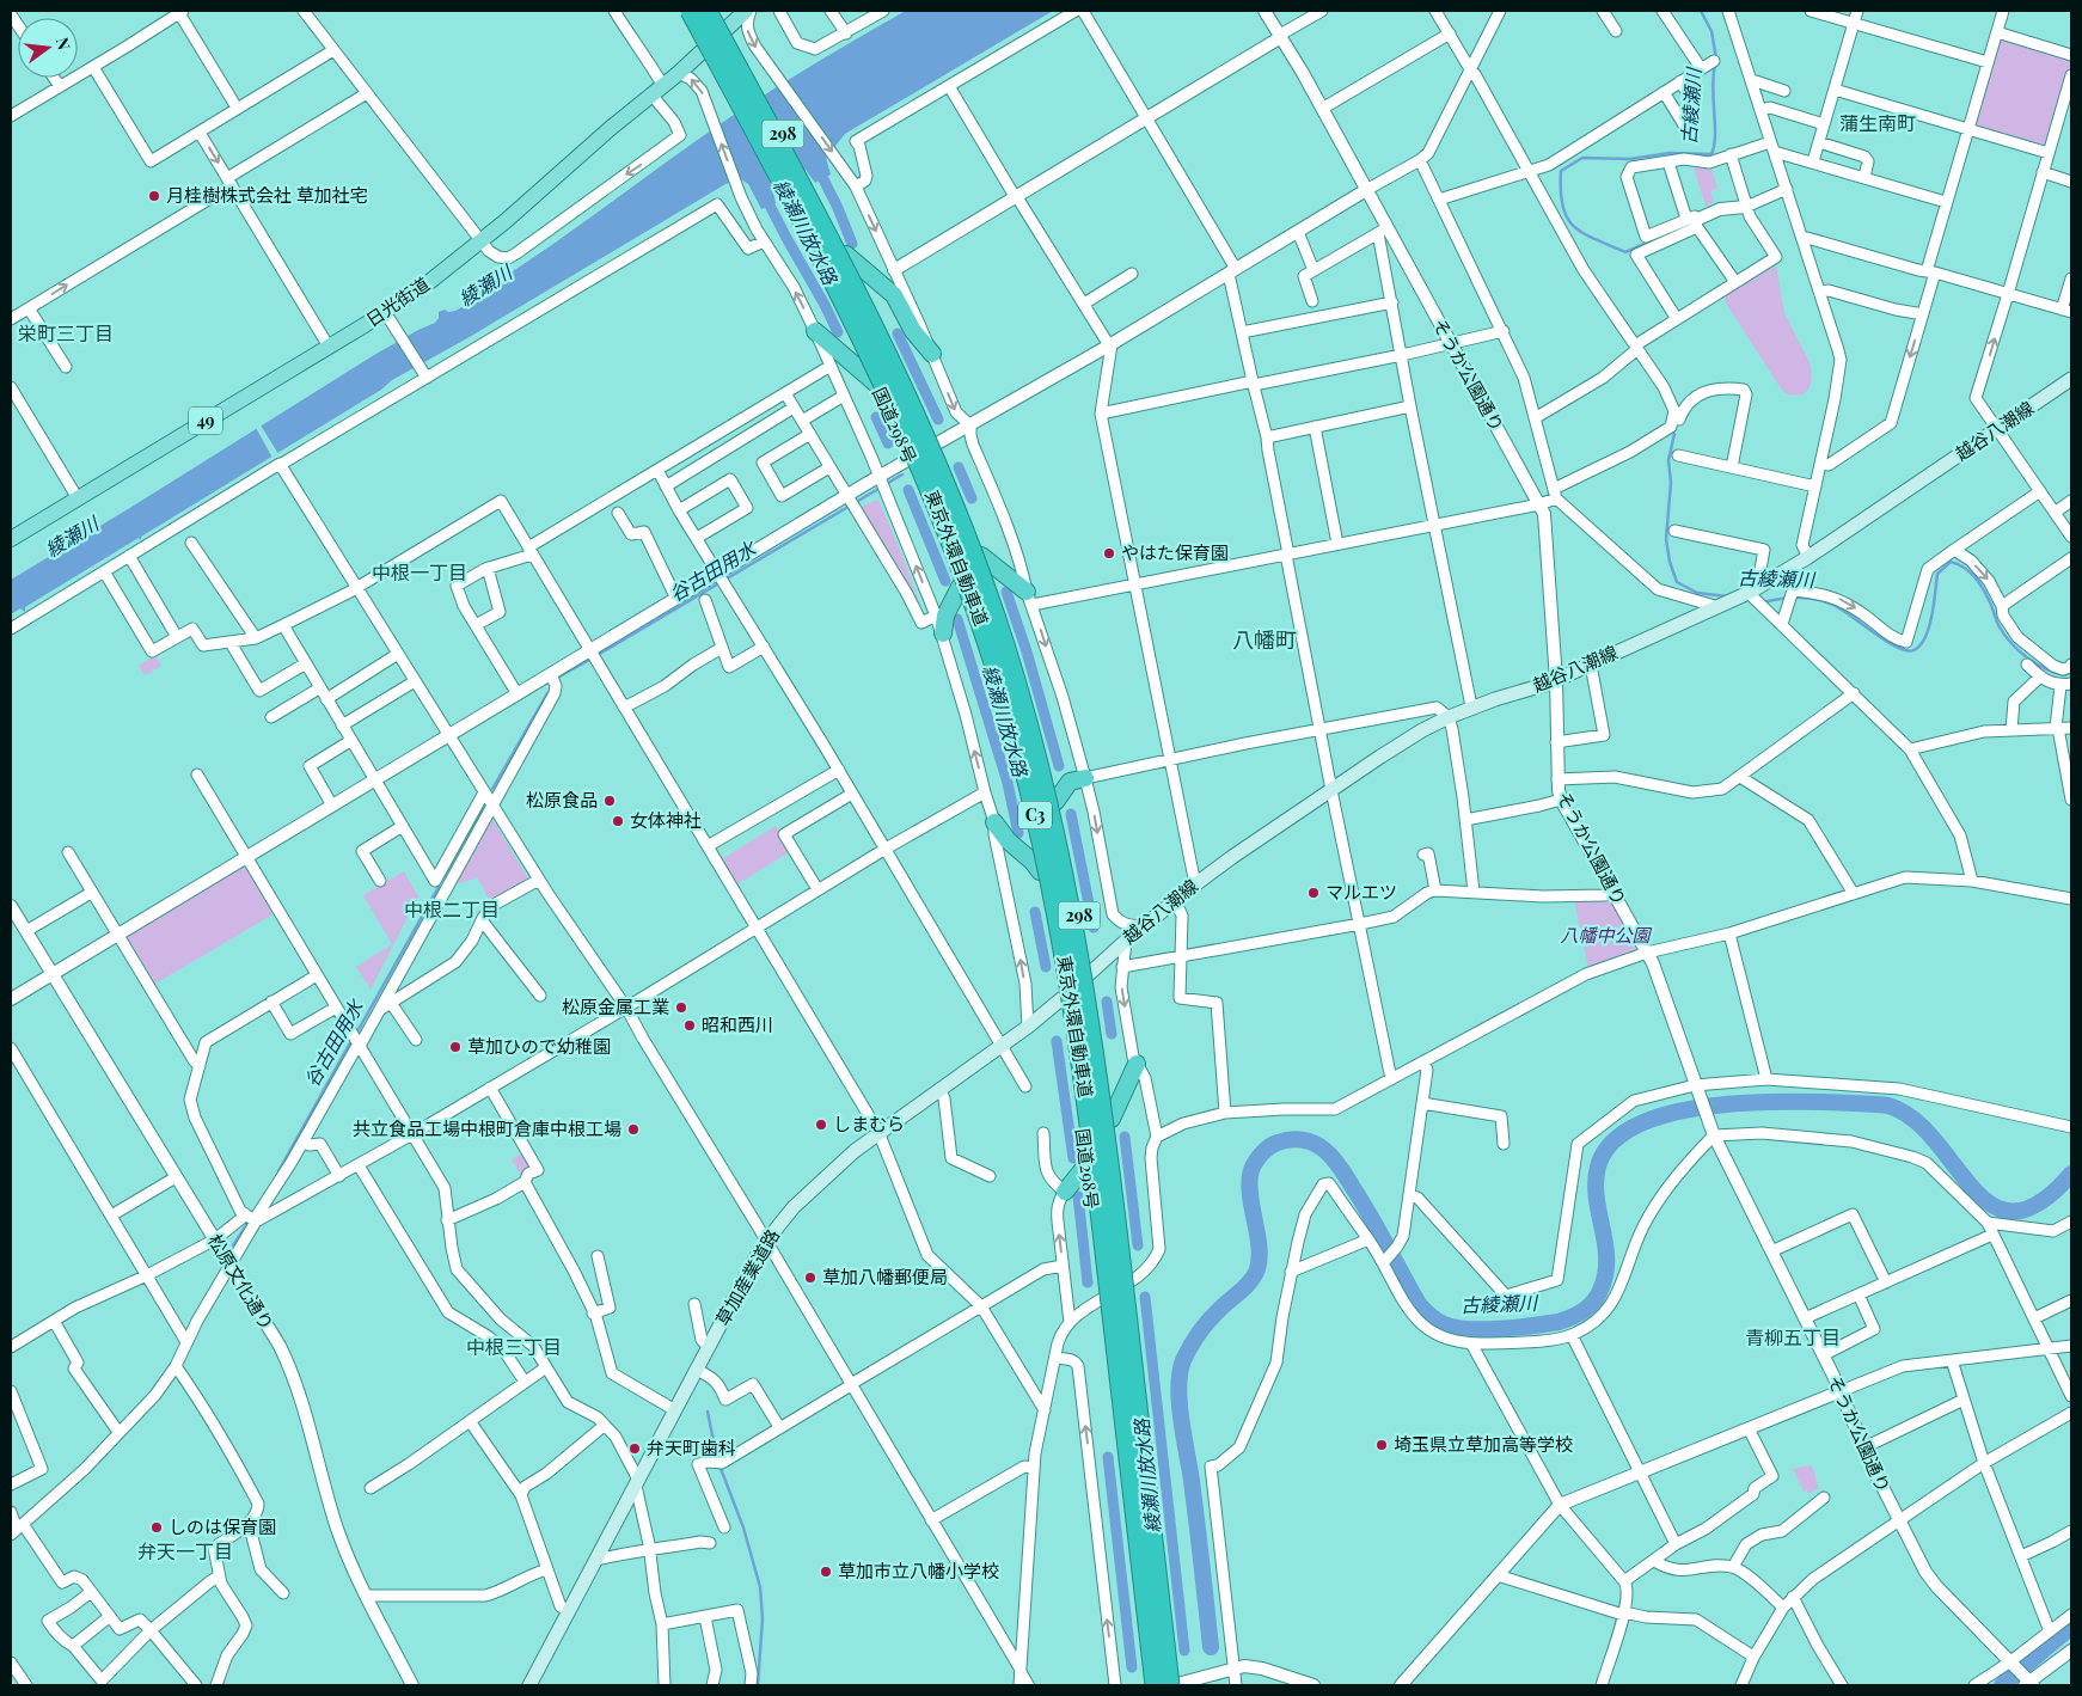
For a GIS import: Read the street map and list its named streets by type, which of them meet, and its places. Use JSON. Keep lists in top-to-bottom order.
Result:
{
  "streets": {
    "highway": [
      "298",
      "国道298号",
      "東京外環自動車道",
      "C3"
    ],
    "main road": [
      "日光街道",
      "49",
      "越谷八潮線",
      "草加産業道路"
    ],
    "street": ["そうか公園通り", "松原文化通り"]
  },
  "crossings": [
    ["日光街道", "国道298号"],
    ["そうか公園通り", "越谷八潮線"],
    ["国道298号", "越谷八潮線"],
    ["国道298号", "東京外環自動車道"],
    ["国道298号", "草加産業道路"],
    ["越谷八潮線", "草加産業道路"]
  ],
  "districts": [
    "蒲生南町",
    "栄町三丁目",
    "中根一丁目",
    "八幡町",
    "中根二丁目",
    "青柳五丁目",
    "中根三丁目",
    "弁天一丁目"
  ],
  "water": [
    "古綾瀬川",
    "綾瀬川放水路",
    "綾瀬川",
    "谷古田用水"
  ],
  "parks": ["八幡中公園"],
  "places": [
    "月桂樹株式会社 草加社宅",
    "やはた保育園",
    "松原食品",
    "女体神社",
    "マルエツ",
    "松原金属工業",
    "昭和西川",
    "草加ひので幼稚園",
    "しまむら",
    "共立食品工場中根町倉庫中根工場",
    "草加八幡郵便局",
    "埼玉県立草加高等学校",
    "弁天町歯科",
    "しのは保育園",
    "草加市立八幡小学校"
  ],
  "north": "right"
}
